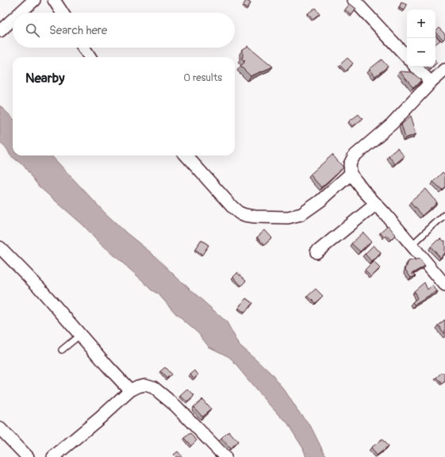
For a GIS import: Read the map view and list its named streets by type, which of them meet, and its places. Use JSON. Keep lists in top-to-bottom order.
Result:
{
  "page": {
    "map_buttons": ["+", "−"],
    "search": "Search here",
    "heading": ["Nearby", "0 results"]
  }
}
